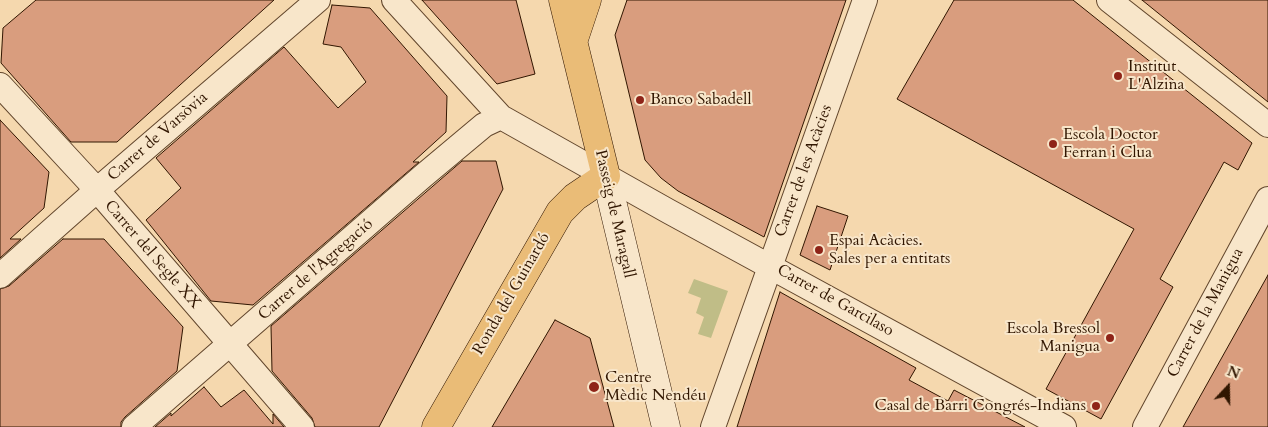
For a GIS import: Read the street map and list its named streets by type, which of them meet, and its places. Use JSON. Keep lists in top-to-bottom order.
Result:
{
  "streets": {
    "main road": ["Passeig de Maragall", "Ronda del Guinardó"],
    "street": [
      "Carrer de Varsòvia",
      "Carrer de les Acàcies",
      "Carrer del Segle XX",
      "Carrer de l'Agregació",
      "Carrer de Garcilaso",
      "Carrer de la Manigua"
    ]
  },
  "crossings": [
    ["Carrer de Varsòvia", "Carrer del Segle XX"],
    ["Carrer de les Acàcies", "Carrer de Garcilaso"],
    ["Passeig de Maragall", "Ronda del Guinardó"],
    ["Passeig de Maragall", "Carrer de Garcilaso"],
    ["Carrer del Segle XX", "Carrer de l'Agregació"],
    ["Carrer de l'Agregació", "Carrer de Garcilaso"],
    ["Ronda del Guinardó", "Carrer de Garcilaso"]
  ],
  "places": [
    "Institut L'Alzina",
    "Banco Sabadell",
    "Escola Doctor Ferran i Clua",
    "Espai Acàcies. Sales per a entitats",
    "Escola Bressol Manigua",
    "Centre Mèdic Nendéu",
    "Casal de Barri Congrés-Indians"
  ],
  "north": "top"
}
